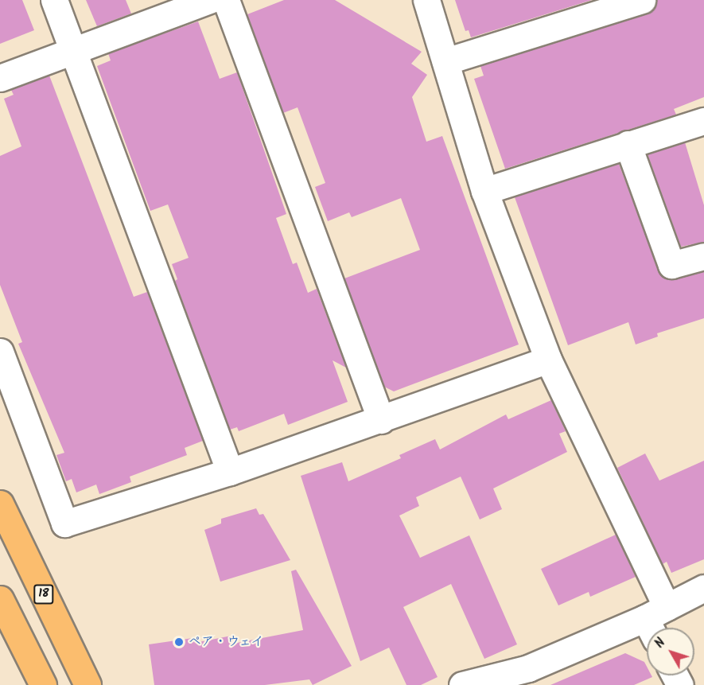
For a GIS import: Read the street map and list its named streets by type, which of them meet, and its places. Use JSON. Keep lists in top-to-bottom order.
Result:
{
  "streets": {
    "main road": ["18"]
  },
  "places": ["ペア・ウェイ"],
  "north": "top left"
}
